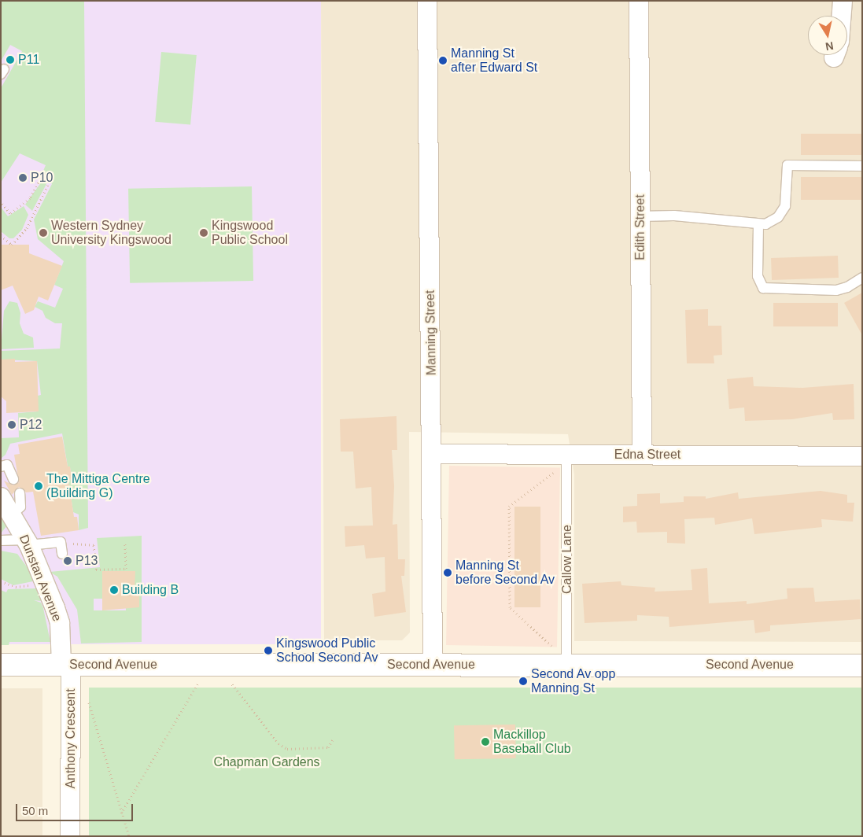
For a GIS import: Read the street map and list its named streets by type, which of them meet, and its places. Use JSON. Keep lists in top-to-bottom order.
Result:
{
  "streets": {
    "street": [
      "Edith Street",
      "Manning Street",
      "Edna Street",
      "Dunstan Avenue",
      "Second Avenue",
      "Anthony Crescent"
    ],
    "lane": ["Callow Lane"]
  },
  "crossings": [
    ["Edith Street", "Edna Street"],
    ["Manning Street", "Edna Street"],
    ["Manning Street", "Second Avenue"],
    ["Edna Street", "Callow Lane"],
    ["Callow Lane", "Second Avenue"],
    ["Dunstan Avenue", "Second Avenue"],
    ["Dunstan Avenue", "Anthony Crescent"],
    ["Second Avenue", "Anthony Crescent"]
  ],
  "parks": ["Chapman Gardens"],
  "places": [
    "P11",
    "Manning St after Edward St",
    "P10",
    "Western Sydney University Kingswood",
    "Kingswood Public School",
    "P12",
    "The Mittiga Centre (Building G)",
    "P13",
    "Manning St before Second Av",
    "Building B",
    "Kingswood Public School Second Av",
    "Second Av opp Manning St",
    "Mackillop Baseball Club"
  ],
  "scale_bar": "50 m",
  "north": "bottom"
}
